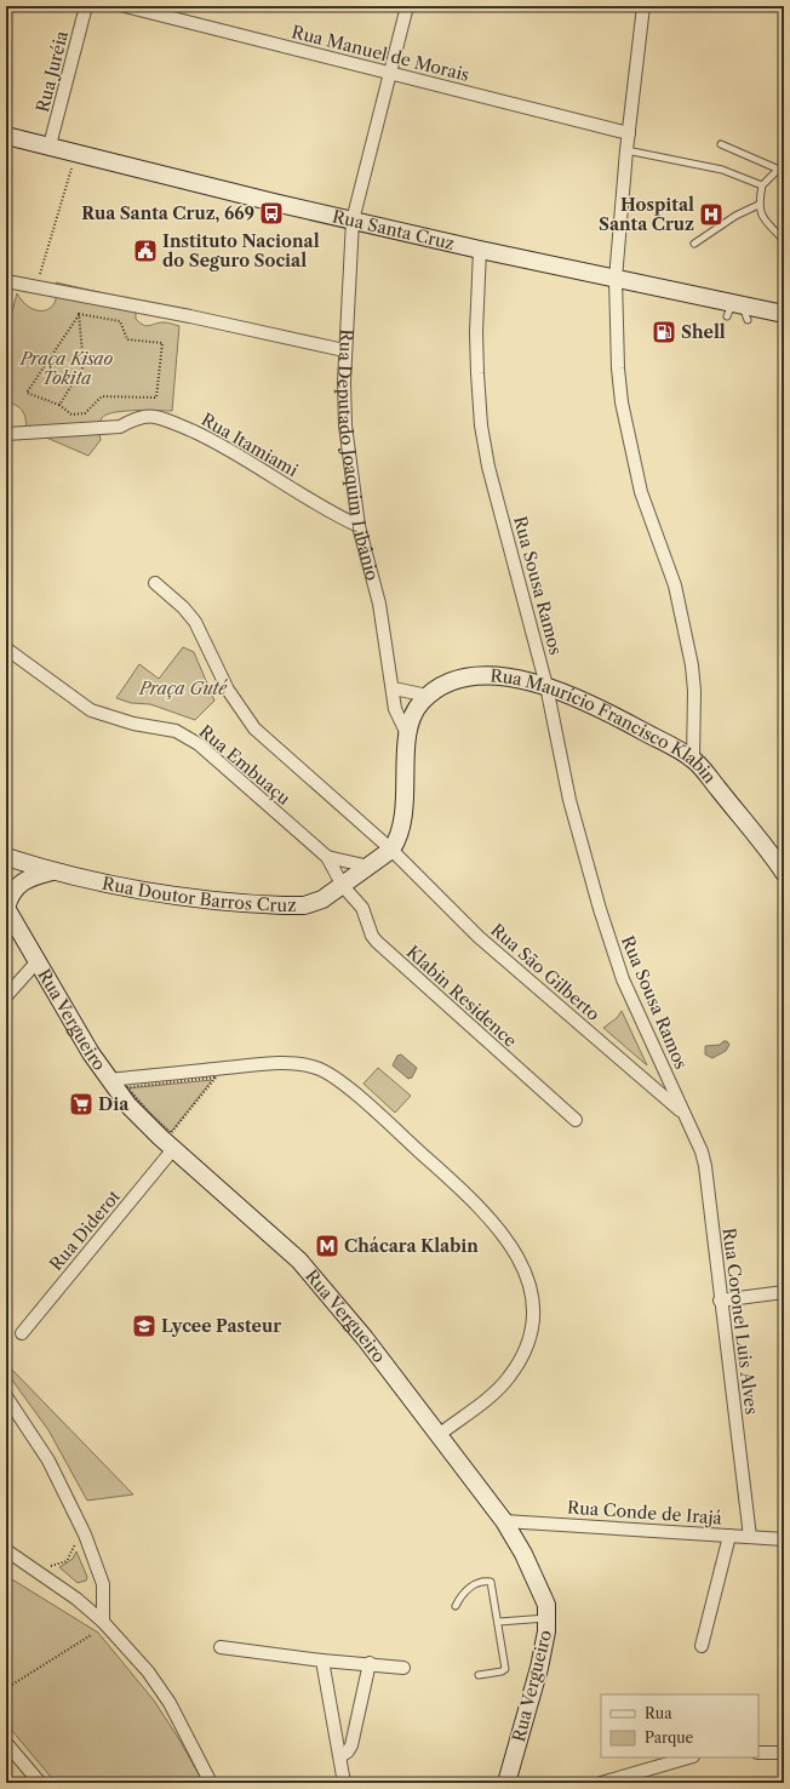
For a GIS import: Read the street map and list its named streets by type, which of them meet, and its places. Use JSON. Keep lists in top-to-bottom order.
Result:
{
  "streets": {
    "street": [
      "Rua Manuel de Morais",
      "Rua Juréia",
      "Rua Santa Cruz",
      "Rua Itamiami",
      "Rua Deputado Joaquim Libânio",
      "Rua Sousa Ramos",
      "Rua Maurício Francisco Klabin",
      "Rua Embuaçu",
      "Rua Doutor Barros Cruz",
      "Rua São Gilberto",
      "Klabin Residence",
      "Rua Vergueiro",
      "Rua Diderot",
      "Rua Coronel Luis Alves",
      "Rua Conde de Irajá"
    ]
  },
  "crossings": [
    ["Rua Manuel de Morais", "Rua Deputado Joaquim Libânio"],
    ["Rua Juréia", "Rua Santa Cruz"],
    ["Rua Santa Cruz", "Rua Deputado Joaquim Libânio"],
    ["Rua Santa Cruz", "Rua Sousa Ramos"],
    ["Rua Itamiami", "Rua Deputado Joaquim Libânio"],
    ["Rua Deputado Joaquim Libânio", "Rua Maurício Francisco Klabin"],
    ["Rua Deputado Joaquim Libânio", "Rua Embuaçu"],
    ["Rua Deputado Joaquim Libânio", "Rua Doutor Barros Cruz"],
    ["Rua Deputado Joaquim Libânio", "Rua São Gilberto"],
    ["Rua Deputado Joaquim Libânio", "Klabin Residence"],
    ["Rua Sousa Ramos", "Rua Maurício Francisco Klabin"],
    ["Rua Sousa Ramos", "Rua São Gilberto"],
    ["Rua Sousa Ramos", "Rua Coronel Luis Alves"],
    ["Rua Embuaçu", "Rua Doutor Barros Cruz"],
    ["Rua Embuaçu", "Klabin Residence"],
    ["Rua Doutor Barros Cruz", "Klabin Residence"],
    ["Rua São Gilberto", "Rua Coronel Luis Alves"],
    ["Rua Vergueiro", "Rua Diderot"],
    ["Rua Vergueiro", "Rua Conde de Irajá"],
    ["Rua Coronel Luis Alves", "Rua Conde de Irajá"]
  ],
  "parks": ["Praça Kisao Tokita", "Praça Guté"],
  "places": {
    "bus stop": ["Rua Santa Cruz, 669"],
    "hospital": ["Hospital Santa Cruz"],
    "public building": ["Instituto Nacional do Seguro Social"],
    "fuel station": ["Shell"],
    "supermarket": ["Dia"],
    "metro station": ["Chácara Klabin"],
    "school or university": ["Lycee Pasteur"]
  },
  "legend": ["Rua", "Parque"]
}
